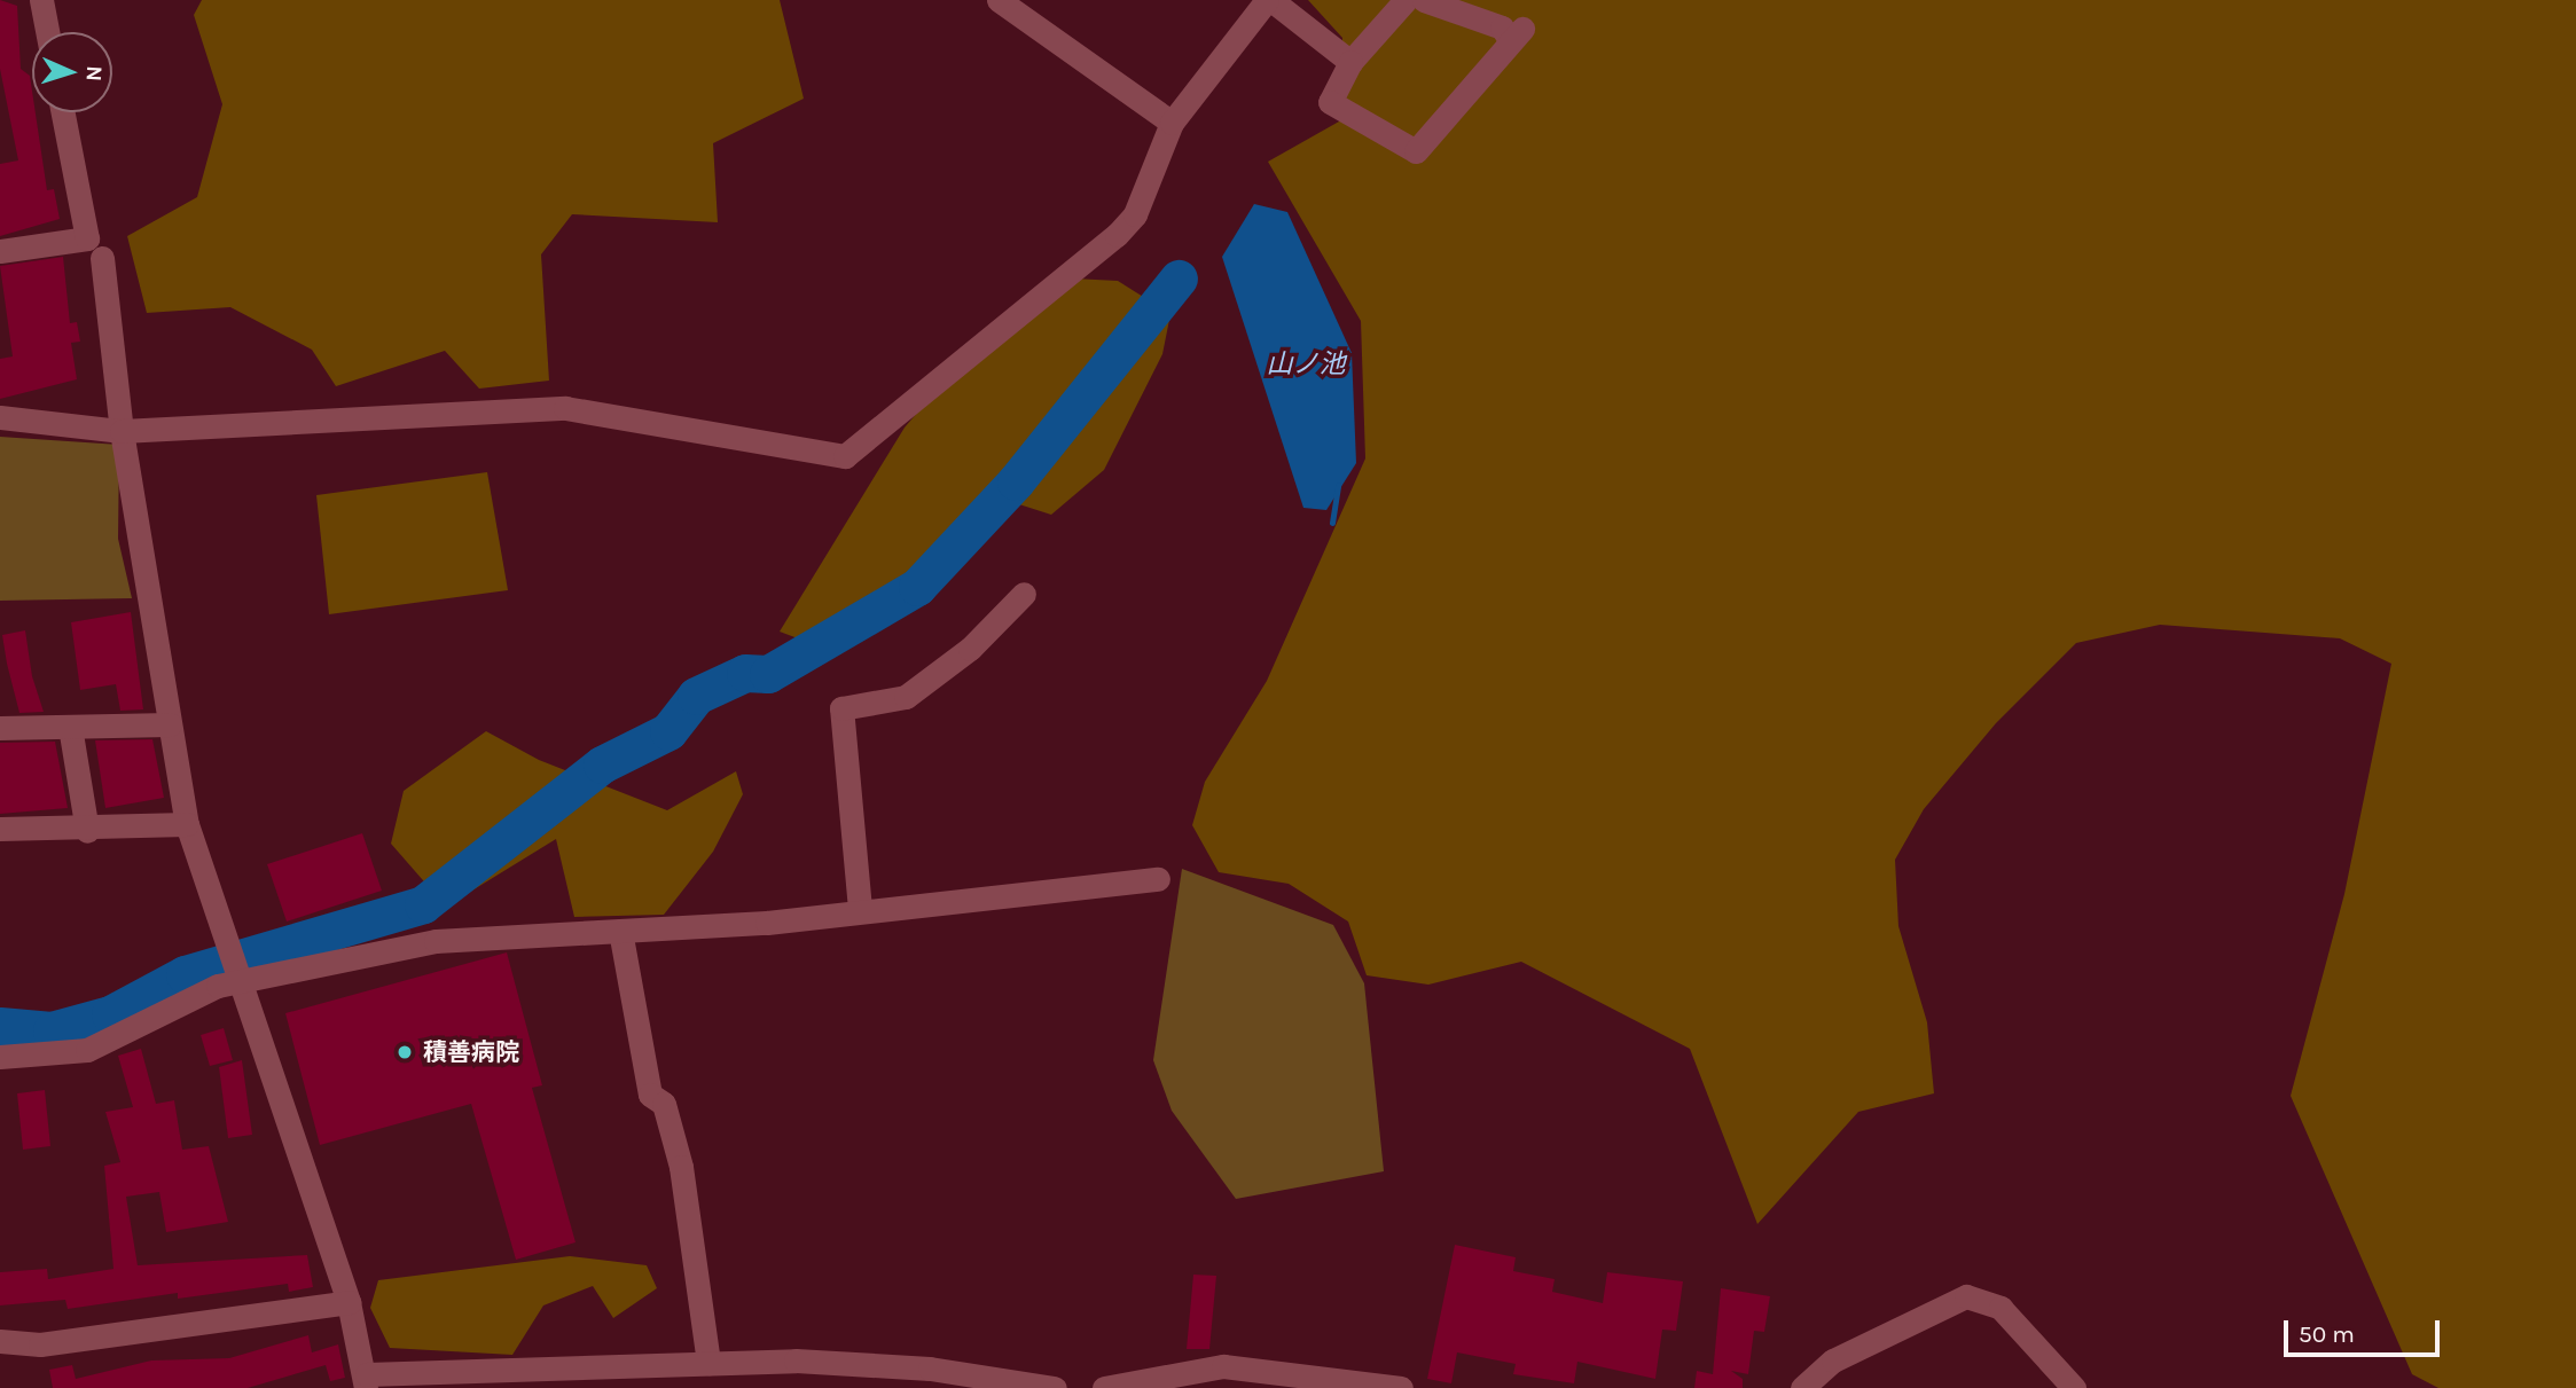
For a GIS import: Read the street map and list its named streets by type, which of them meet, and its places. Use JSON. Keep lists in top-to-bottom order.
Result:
{
  "water": ["山ノ池"],
  "places": ["積善病院"],
  "scale_bar": "50 m",
  "north": "right"
}
